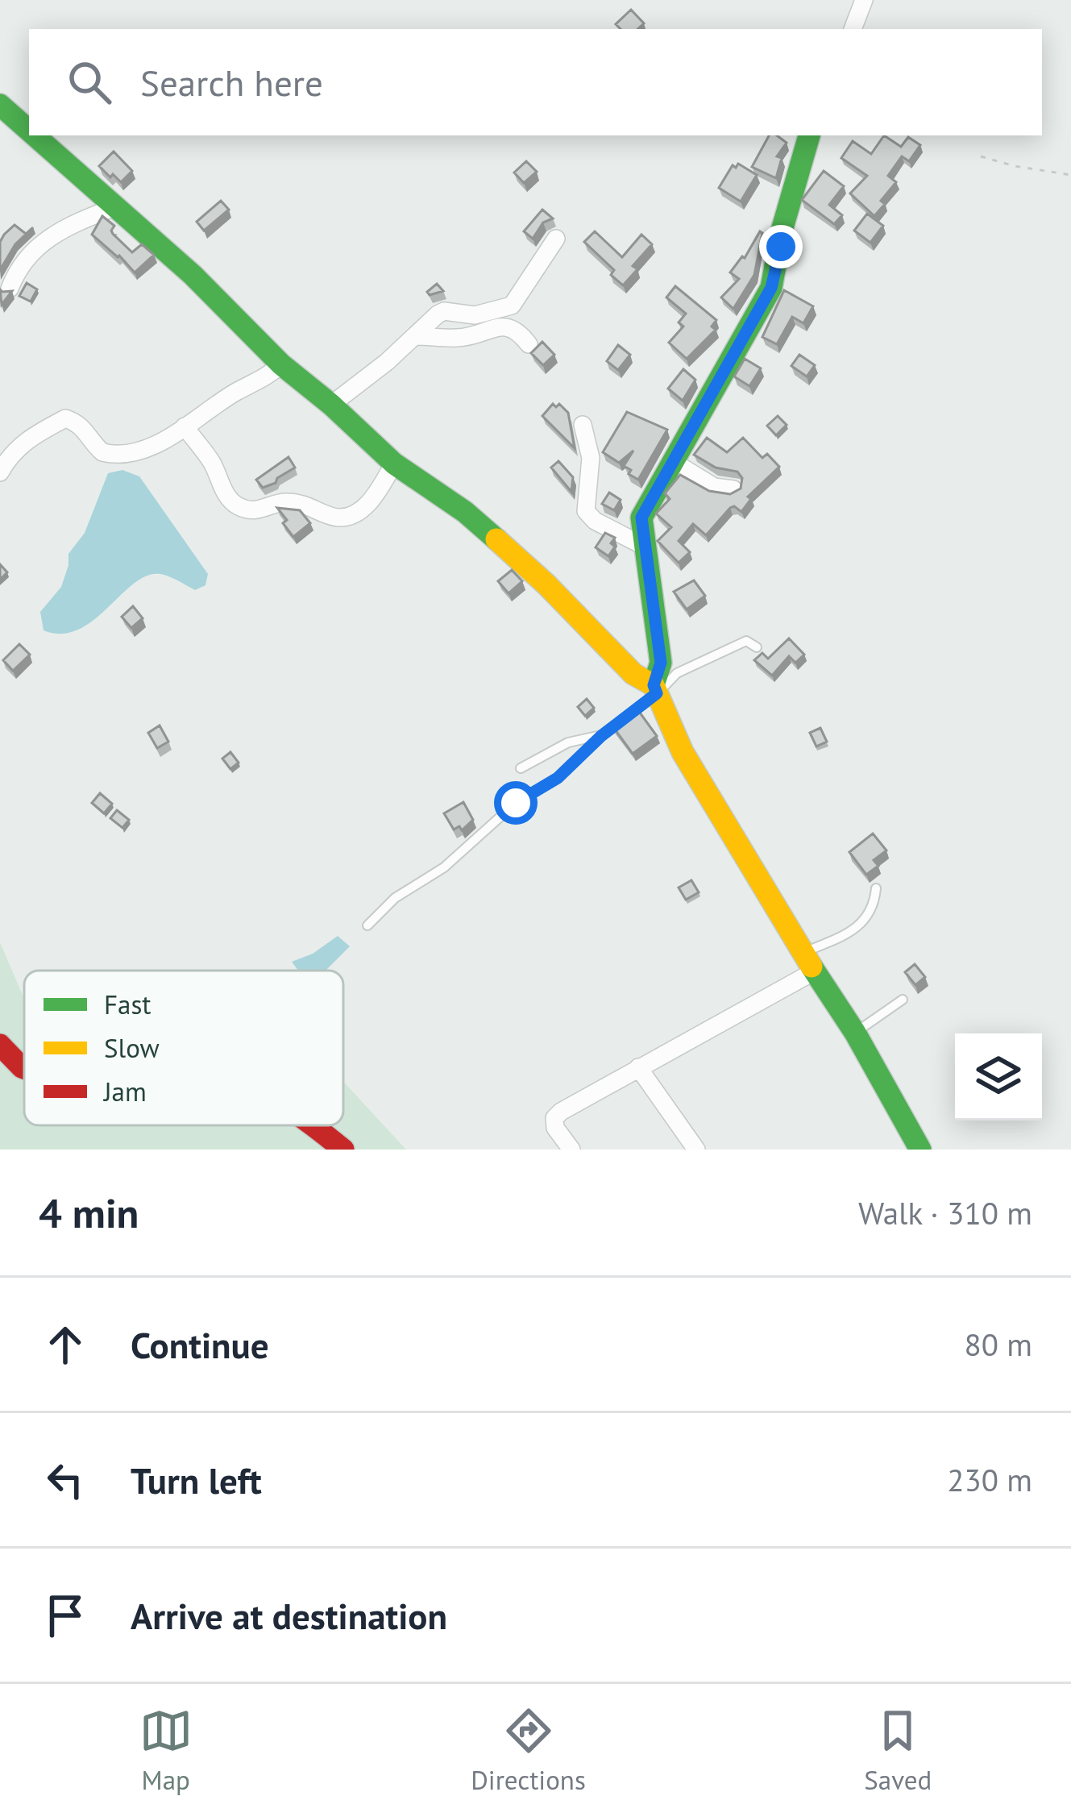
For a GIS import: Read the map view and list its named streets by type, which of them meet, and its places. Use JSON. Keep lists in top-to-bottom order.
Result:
{
  "legend": ["Fast", "Slow", "Jam"],
  "page": {
    "search": "Search here",
    "heading": ["4 min", "Walk · 310 m"],
    "list": [
      ["Continue", "80 m"],
      ["Turn left", "230 m"],
      "Arrive at destination"
    ],
    "nav": ["Map", "Directions", "Saved"]
  }
}
